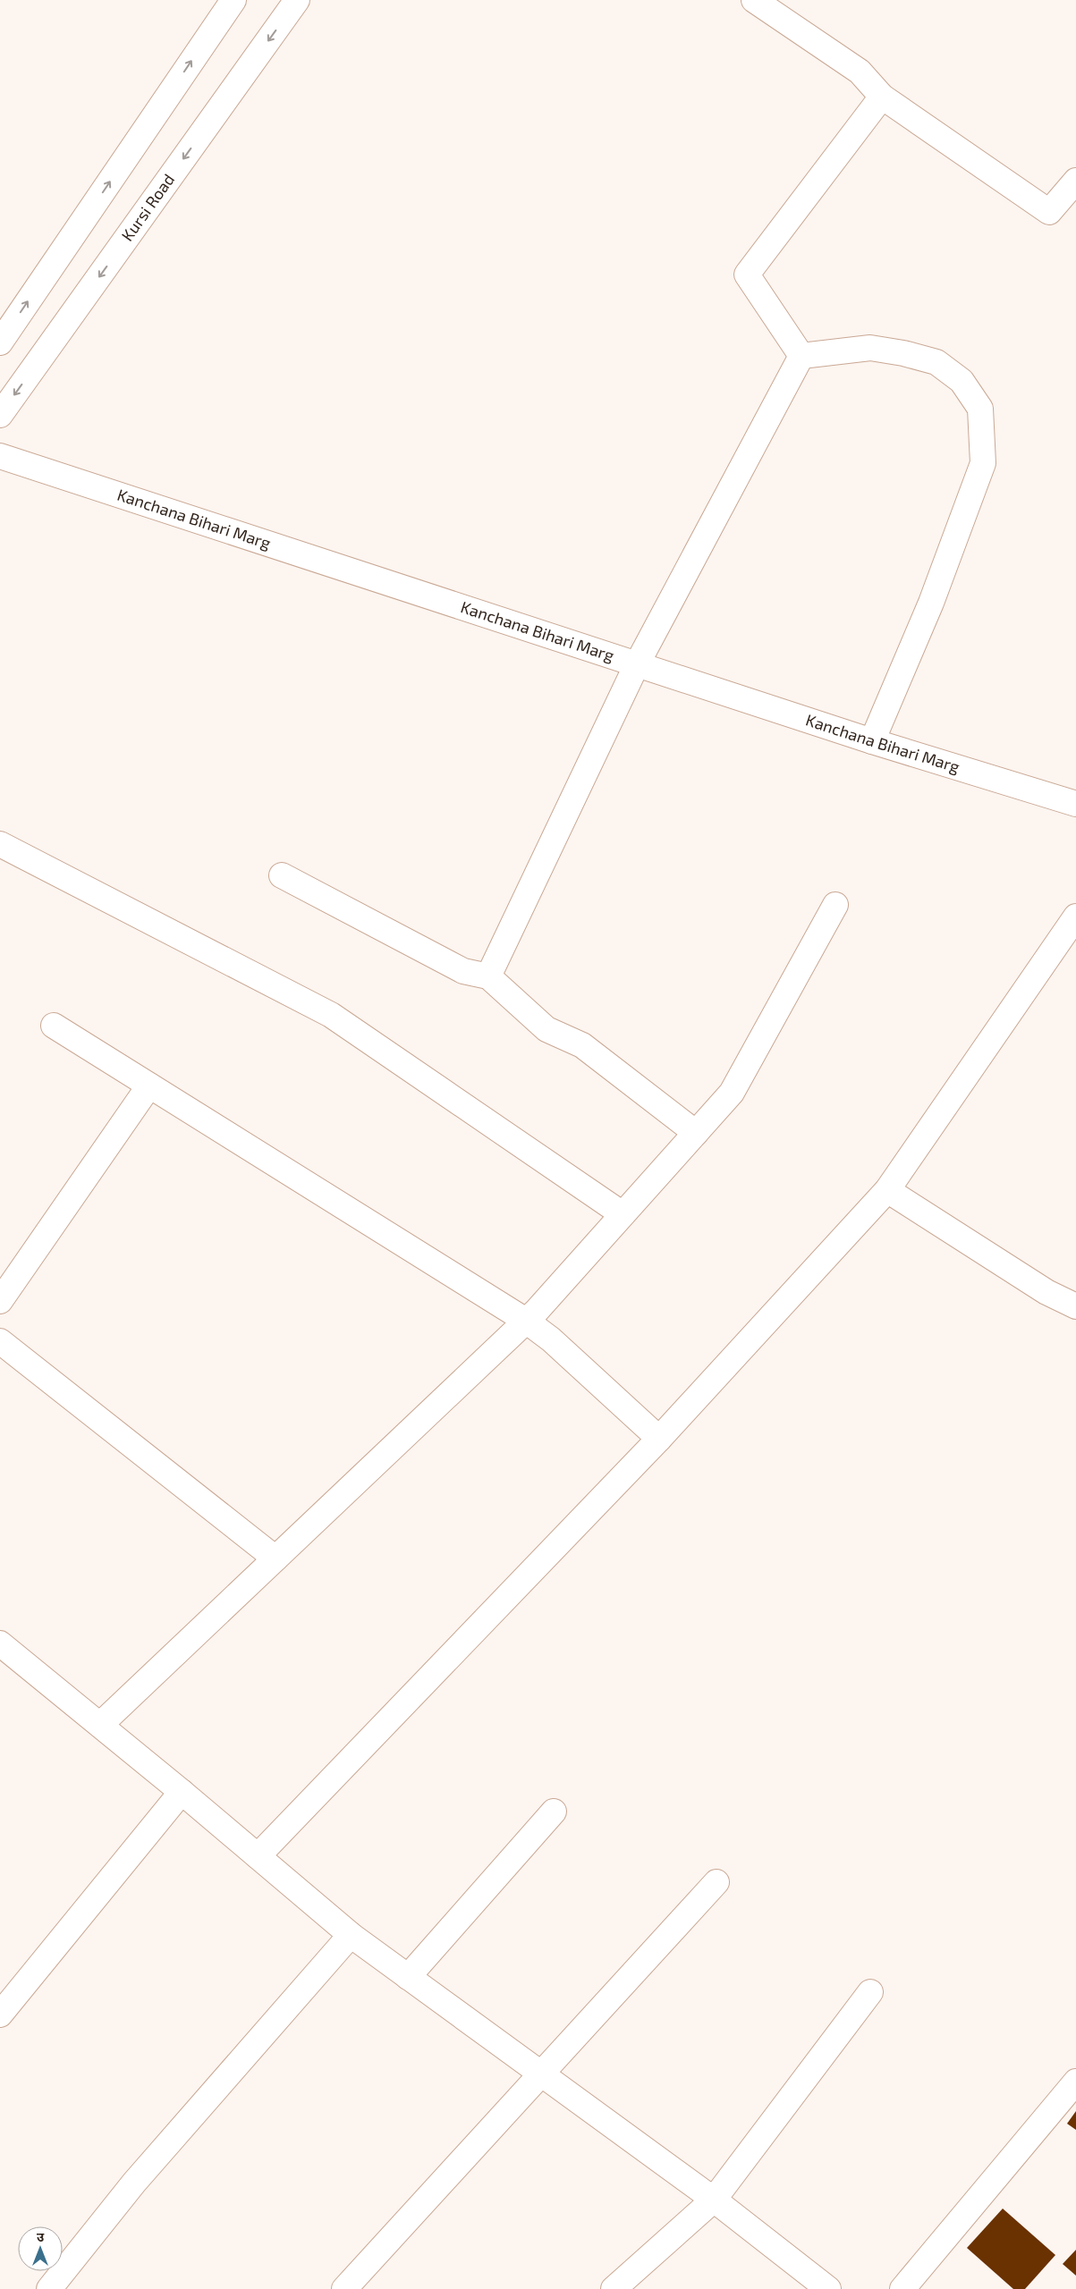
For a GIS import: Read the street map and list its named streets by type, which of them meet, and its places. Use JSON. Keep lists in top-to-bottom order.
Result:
{
  "streets": {
    "street": ["Kursi Road", "Kanchana Bihari Marg"]
  },
  "north": "top"
}
